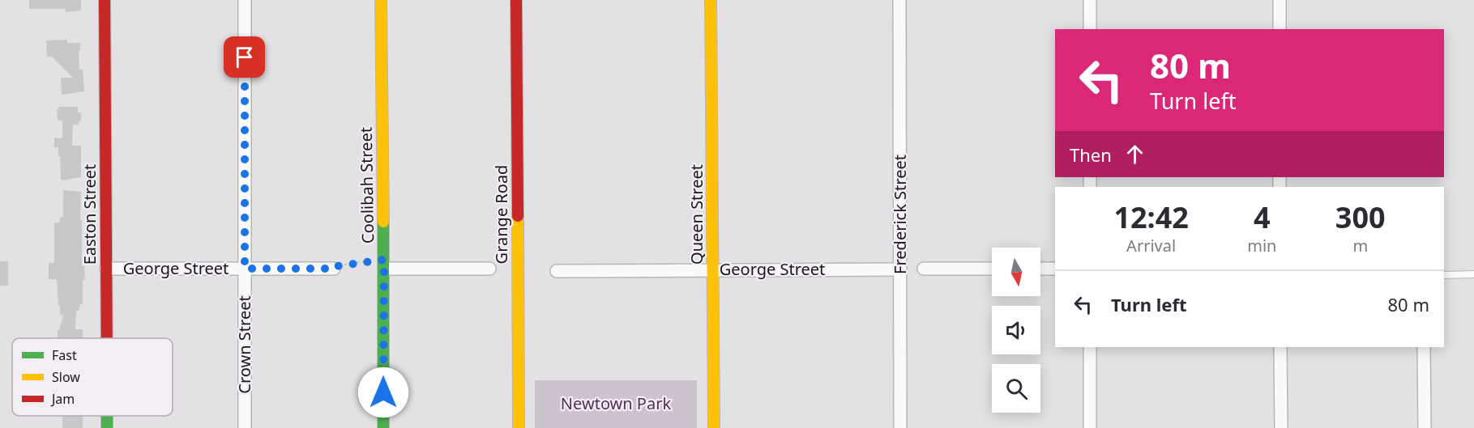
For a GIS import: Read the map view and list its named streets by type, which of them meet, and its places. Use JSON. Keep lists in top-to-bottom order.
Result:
{
  "streets": {
    "street": [
      "Coolibah Street",
      "Easton Street",
      "Grange Road",
      "Queen Street",
      "Frederick Street",
      "George Street",
      "Crown Street"
    ]
  },
  "crossings": [
    ["Easton Street", "George Street"],
    ["Queen Street", "George Street"],
    ["Frederick Street", "George Street"],
    ["George Street", "Crown Street"]
  ],
  "parks": ["Newtown Park"],
  "legend": ["Fast", "Slow", "Jam"],
  "north": "bottom",
  "page": {
    "turn": ["80 m", "Turn left"],
    "then": "Then",
    "eta": [
      "12:42",
      "Arrival",
      "4",
      "min",
      "300",
      "m"
    ],
    "list": [
      {
        "name": "Turn left",
        "value": "80 m"
      }
    ]
  }
}
